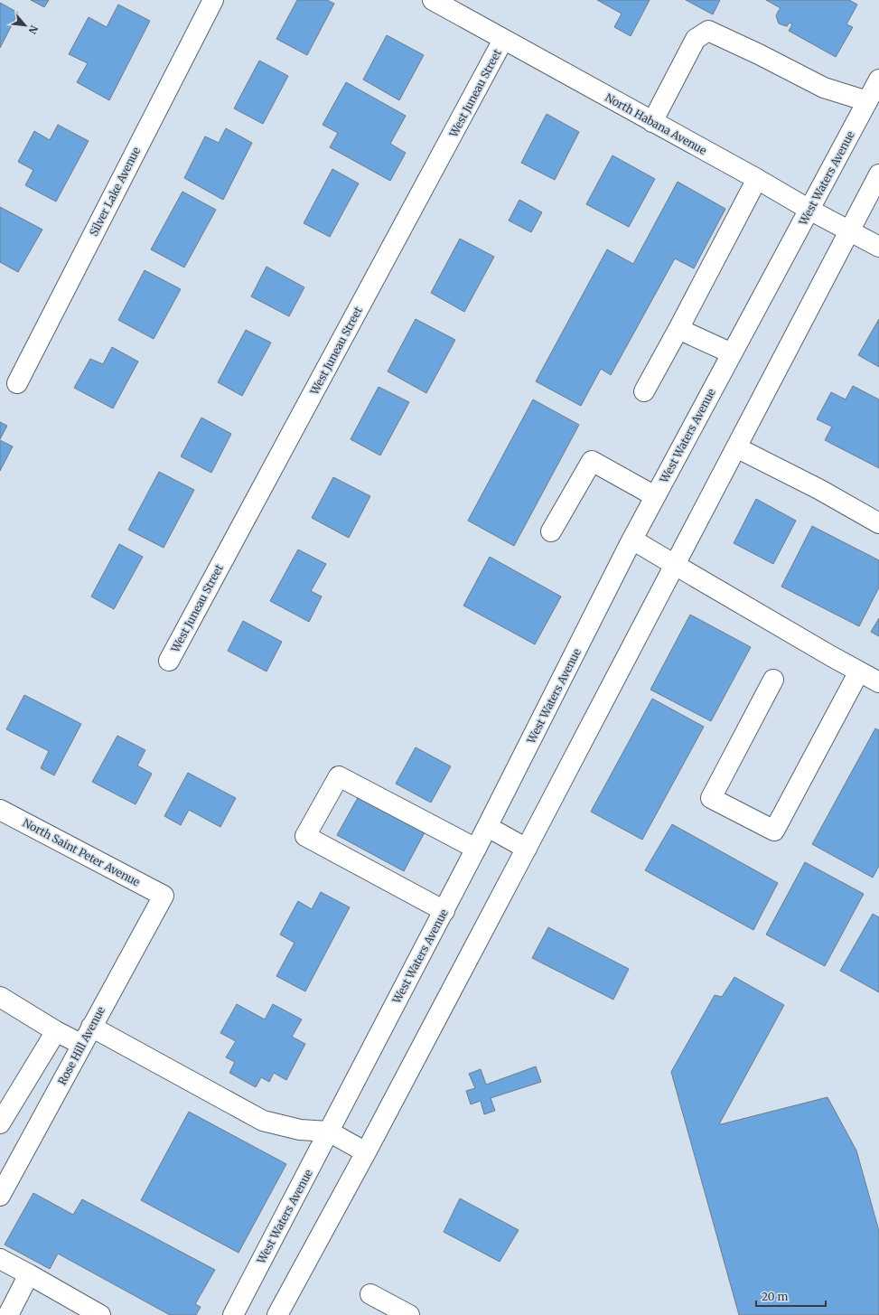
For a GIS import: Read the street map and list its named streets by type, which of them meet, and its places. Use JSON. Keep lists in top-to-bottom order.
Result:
{
  "streets": {
    "main road": [
      "West Juneau Street",
      "North Habana Avenue",
      "West Waters Avenue",
      "Silver Lake Avenue",
      "North Saint Peter Avenue",
      "Rose Hill Avenue"
    ]
  },
  "crossings": [
    ["West Juneau Street", "North Habana Avenue"],
    ["North Habana Avenue", "West Waters Avenue"],
    ["North Saint Peter Avenue", "Rose Hill Avenue"]
  ],
  "scale_bar": "20 m",
  "north": "bottom right"
}
